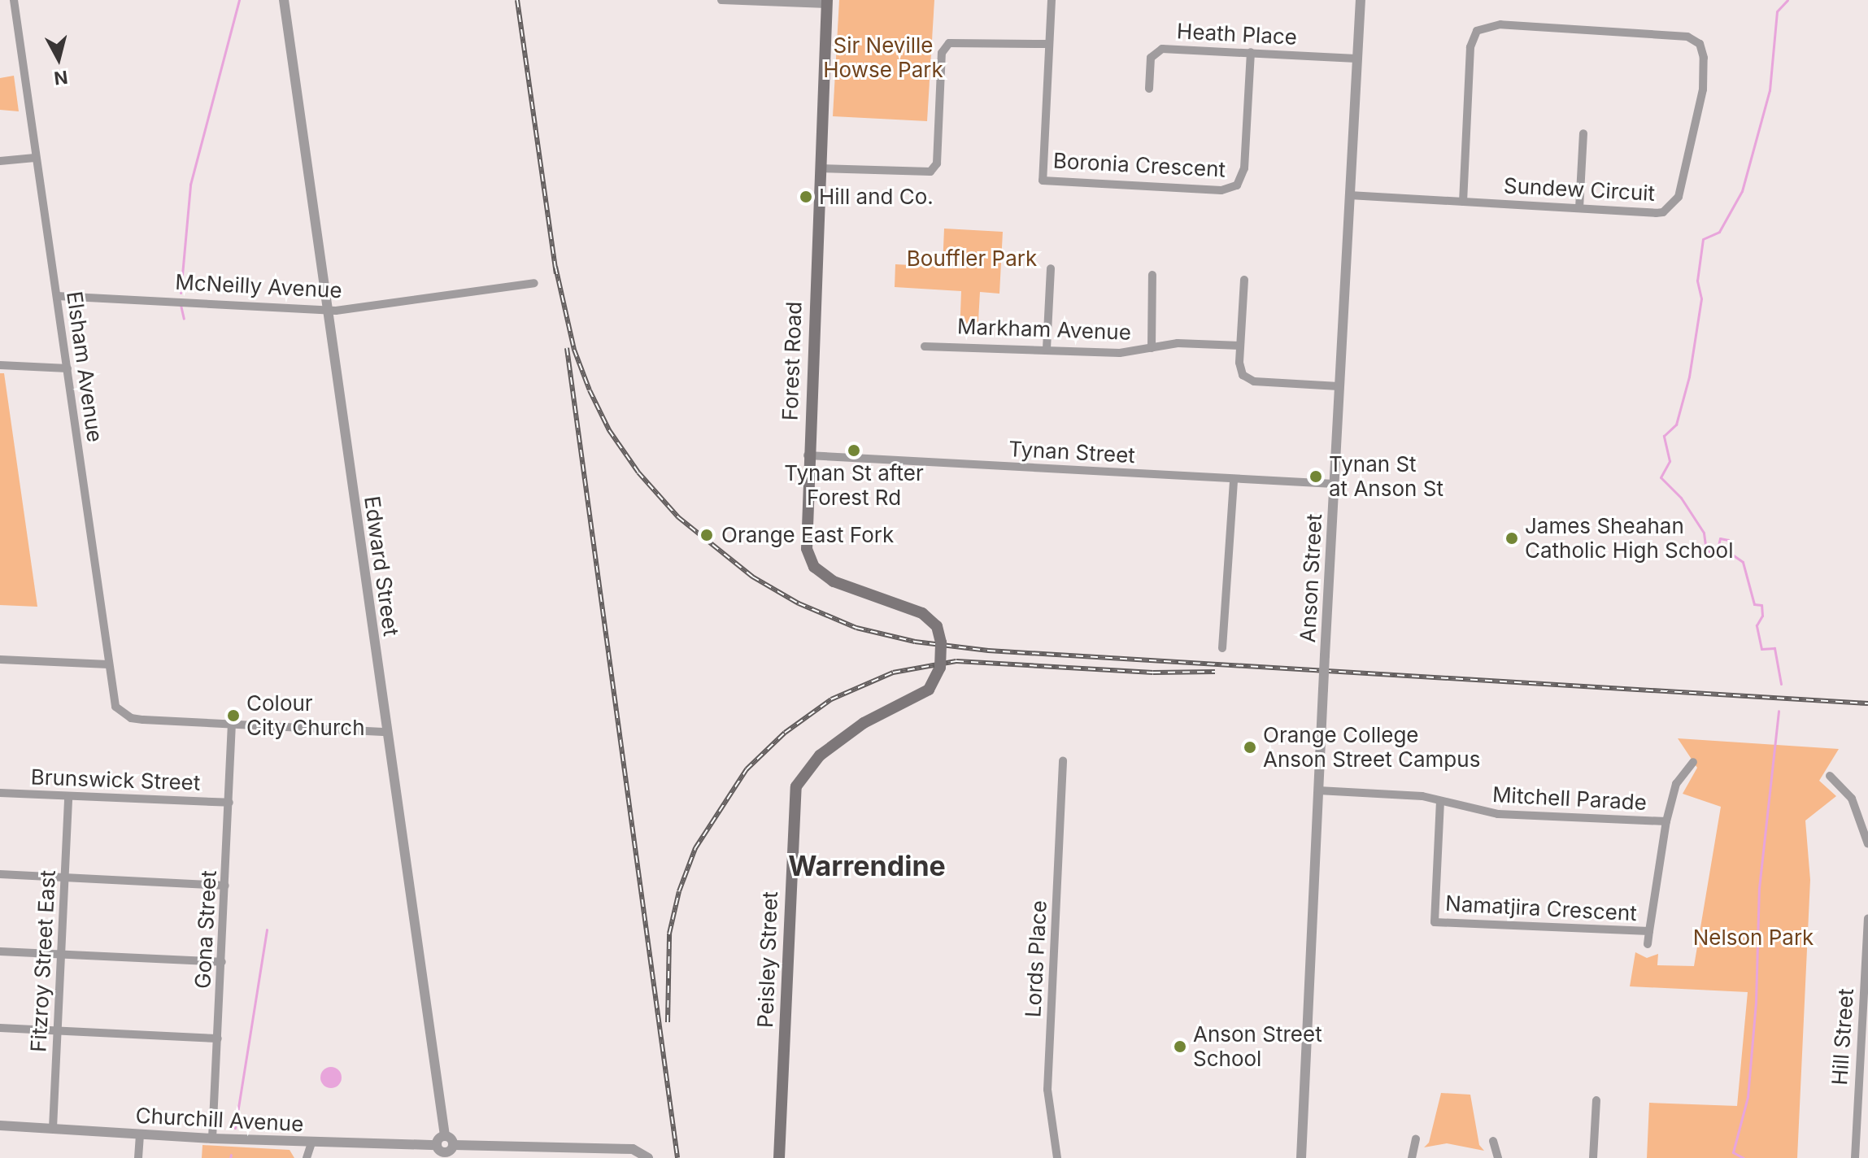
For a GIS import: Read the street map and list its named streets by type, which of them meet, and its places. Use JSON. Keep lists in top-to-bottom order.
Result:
{
  "streets": {
    "main road": ["Forest Road", "Peisley Street"],
    "street": [
      "Heath Place",
      "Boronia Crescent",
      "Sundew Circuit",
      "McNeilly Avenue",
      "Markham Avenue",
      "Elsham Avenue",
      "Tynan Street",
      "Edward Street",
      "Anson Street",
      "Brunswick Street",
      "Mitchell Parade",
      "Namatjira Crescent",
      "Gona Street",
      "Lords Place",
      "Fitzroy Street East",
      "Hill Street",
      "Churchill Avenue"
    ]
  },
  "crossings": [
    ["Heath Place", "Boronia Crescent"],
    ["Heath Place", "Anson Street"],
    ["Sundew Circuit", "Anson Street"],
    ["McNeilly Avenue", "Elsham Avenue"],
    ["McNeilly Avenue", "Edward Street"],
    ["Forest Road", "Tynan Street"],
    ["Forest Road", "Peisley Street"],
    ["Elsham Avenue", "Gona Street"],
    ["Tynan Street", "Anson Street"],
    ["Anson Street", "Mitchell Parade"],
    ["Brunswick Street", "Gona Street"],
    ["Brunswick Street", "Fitzroy Street East"],
    ["Mitchell Parade", "Namatjira Crescent"],
    ["Gona Street", "Churchill Avenue"],
    ["Fitzroy Street East", "Churchill Avenue"]
  ],
  "districts": ["Warrendine"],
  "parks": ["Sir Neville Howse Park", "Bouffler Park", "Nelson Park"],
  "places": [
    "Hill and Co.",
    "Tynan St after Forest Rd",
    "Tynan St at Anson St",
    "Orange East Fork",
    "James Sheahan Catholic High School",
    "Colour City Church",
    "Orange College Anson Street Campus",
    "Anson Street School"
  ],
  "north": "bottom"
}
